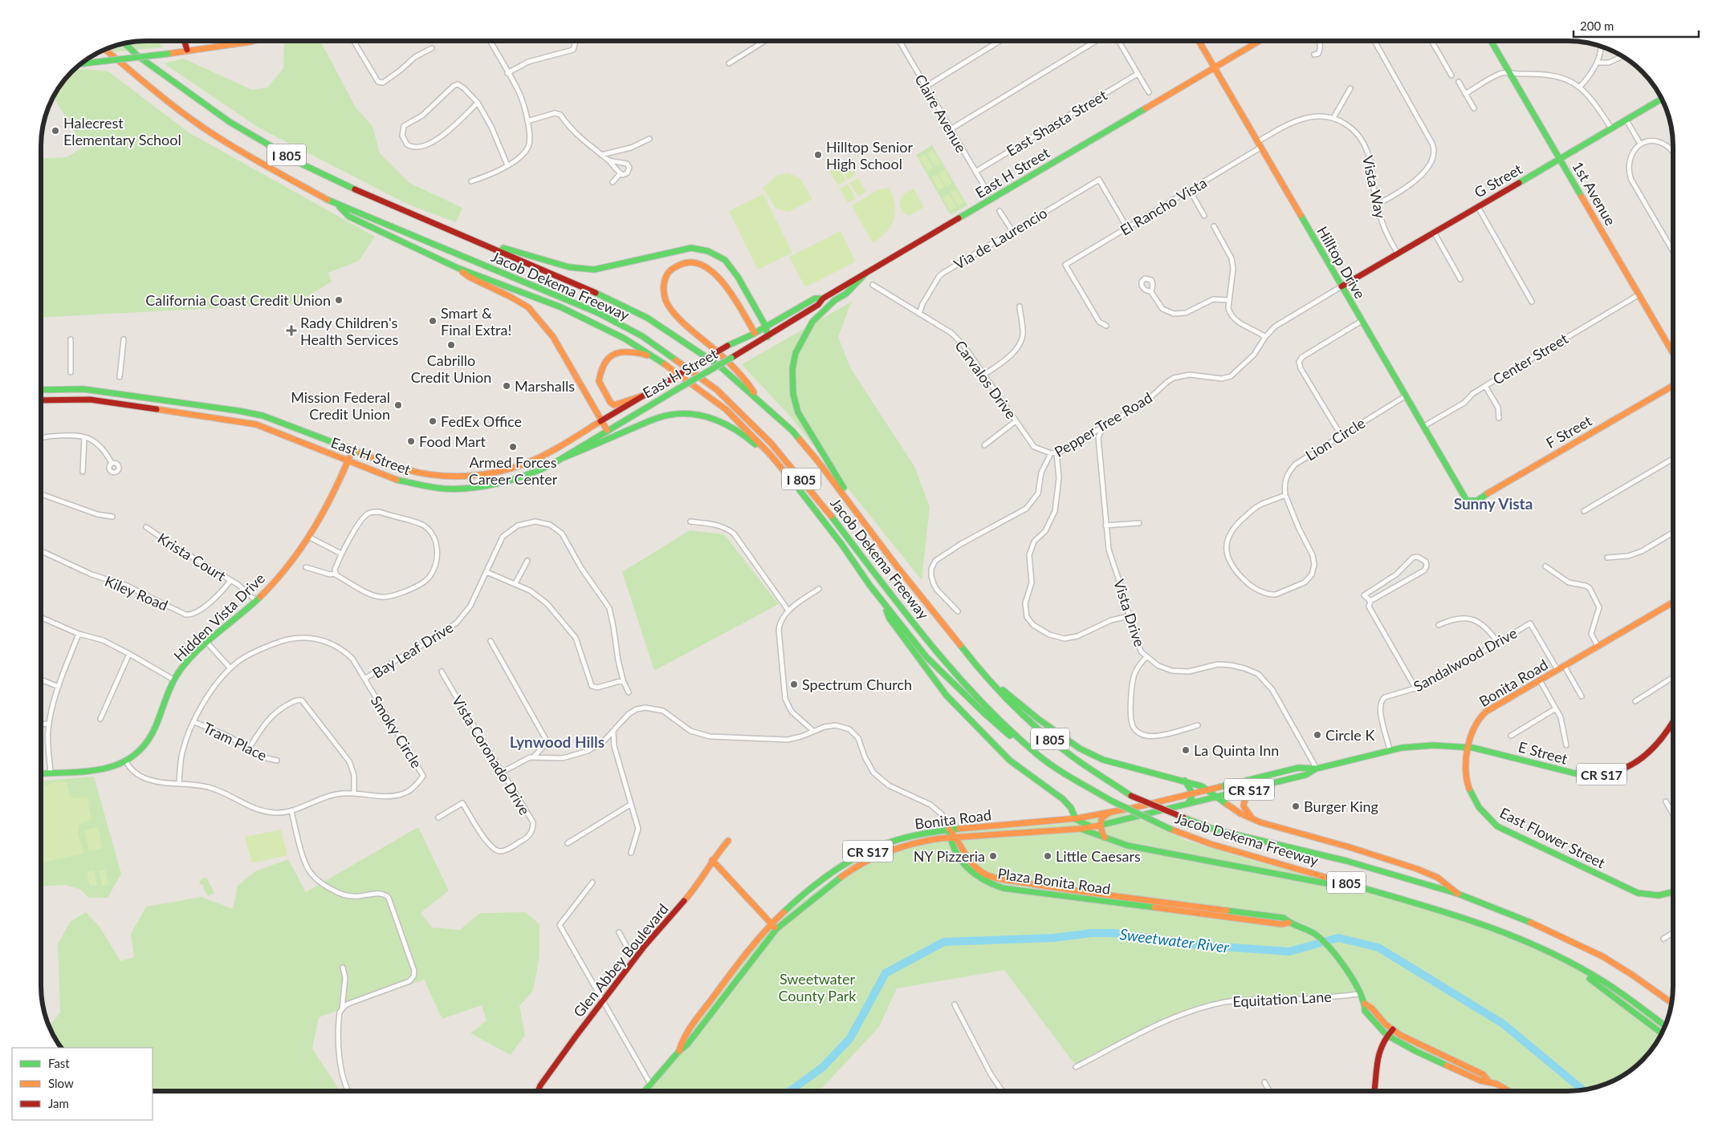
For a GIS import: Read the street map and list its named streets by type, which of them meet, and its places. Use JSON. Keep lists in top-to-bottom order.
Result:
{
  "streets": {
    "main road": [
      "I 805",
      "East H Street",
      "G Street",
      "1st Avenue",
      "Hilltop Drive",
      "Jacob Dekema Freeway",
      "F Street",
      "Hidden Vista Drive",
      "Bonita Road",
      "E Street",
      "CR S17",
      "East Flower Street",
      "Plaza Bonita Road",
      "Glen Abbey Boulevard"
    ],
    "street": [
      "Claire Avenue",
      "East Shasta Street",
      "Vista Way",
      "El Rancho Vista",
      "Via de Laurencio",
      "Center Street",
      "Carvalos Drive",
      "Pepper Tree Road",
      "Lion Circle",
      "Krista Court",
      "Kiley Road",
      "Vista Drive",
      "Bay Leaf Drive",
      "Sandalwood Drive",
      "Smoky Circle",
      "Tram Place",
      "Vista Coronado Drive",
      "Equitation Lane"
    ]
  },
  "crossings": [
    ["Claire Avenue", "East Shasta Street"],
    ["East H Street", "Hilltop Drive"],
    ["East H Street", "Hidden Vista Drive"],
    ["G Street", "Vista Way"],
    ["G Street", "1st Avenue"],
    ["G Street", "Hilltop Drive"],
    ["G Street", "Pepper Tree Road"],
    ["Vista Way", "El Rancho Vista"],
    ["Vista Way", "Hilltop Drive"],
    ["1st Avenue", "Center Street"],
    ["El Rancho Vista", "Via de Laurencio"],
    ["El Rancho Vista", "Hilltop Drive"],
    ["Via de Laurencio", "Carvalos Drive"],
    ["Hilltop Drive", "Center Street"],
    ["Hilltop Drive", "Pepper Tree Road"],
    ["Hilltop Drive", "F Street"],
    ["Hilltop Drive", "Lion Circle"],
    ["Carvalos Drive", "Pepper Tree Road"],
    ["Pepper Tree Road", "Vista Drive"],
    ["Krista Court", "Kiley Road"],
    ["Krista Court", "Hidden Vista Drive"],
    ["Bay Leaf Drive", "Smoky Circle"],
    ["Sandalwood Drive", "Bonita Road"],
    ["Bonita Road", "E Street"],
    ["Bonita Road", "East Flower Street"],
    ["Bonita Road", "Plaza Bonita Road"],
    ["Smoky Circle", "Tram Place"],
    ["E Street", "East Flower Street"],
    ["Plaza Bonita Road", "Equitation Lane"]
  ],
  "districts": ["Sunny Vista", "Lynwood Hills"],
  "water": ["Sweetwater River"],
  "parks": ["Sweetwater County Park"],
  "places": {
    "other": [
      "Halecrest Elementary School",
      "Hilltop Senior High School",
      "California Coast Credit Union",
      "Smart & Final Extra!",
      "Cabrillo Credit Union",
      "Marshalls",
      "Mission Federal Credit Union",
      "FedEx Office",
      "Food Mart",
      "Armed Forces Career Center",
      "Spectrum Church",
      "Circle K",
      "La Quinta Inn",
      "Burger King",
      "NY Pizzeria",
      "Little Caesars"
    ],
    "health": ["Rady Children's Health Services"]
  },
  "legend": ["Fast", "Slow", "Jam"],
  "scale_bar": "200 m"
}
